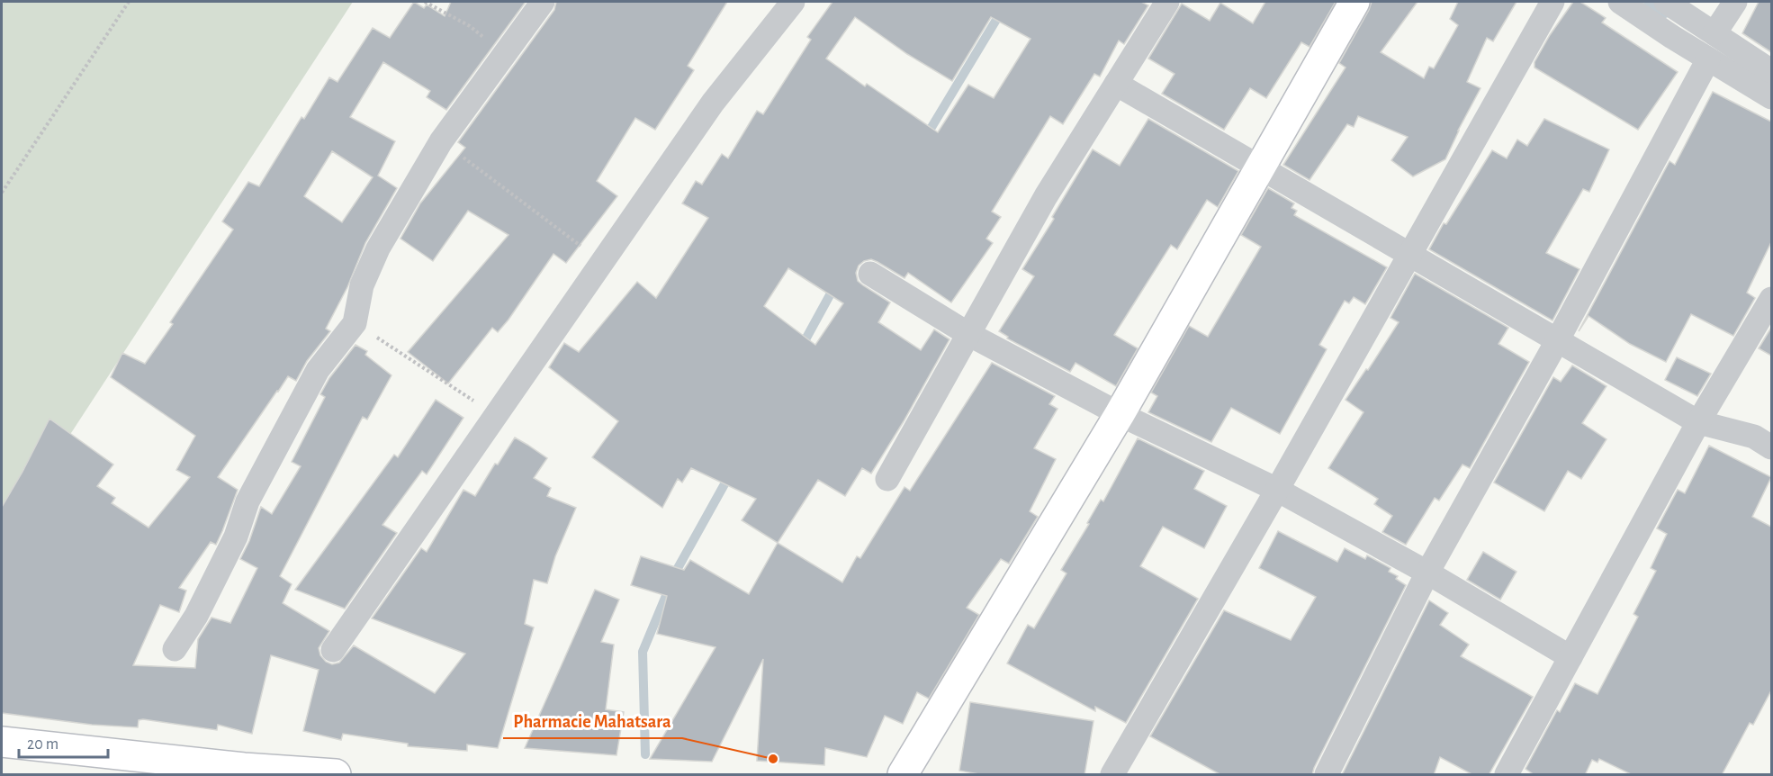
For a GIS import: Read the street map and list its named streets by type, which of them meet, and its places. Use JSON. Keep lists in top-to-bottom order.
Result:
{
  "places": ["Pharmacie Mahatsara"],
  "scale_bar": "20 m"
}
